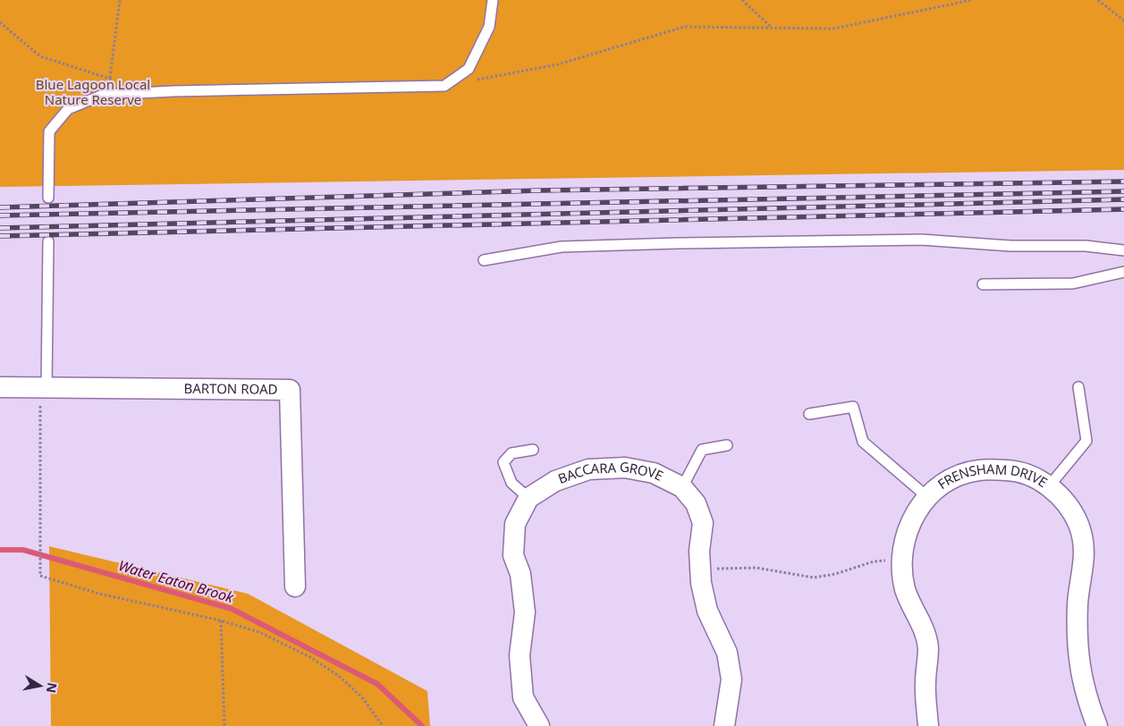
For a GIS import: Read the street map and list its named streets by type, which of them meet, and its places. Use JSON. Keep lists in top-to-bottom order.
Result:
{
  "streets": {
    "street": ["BARTON ROAD", "BACCARA GROVE", "FRENSHAM DRIVE"]
  },
  "water": ["Water Eaton Brook"],
  "parks": ["Blue Lagoon Local Nature Reserve"],
  "north": "right"
}
